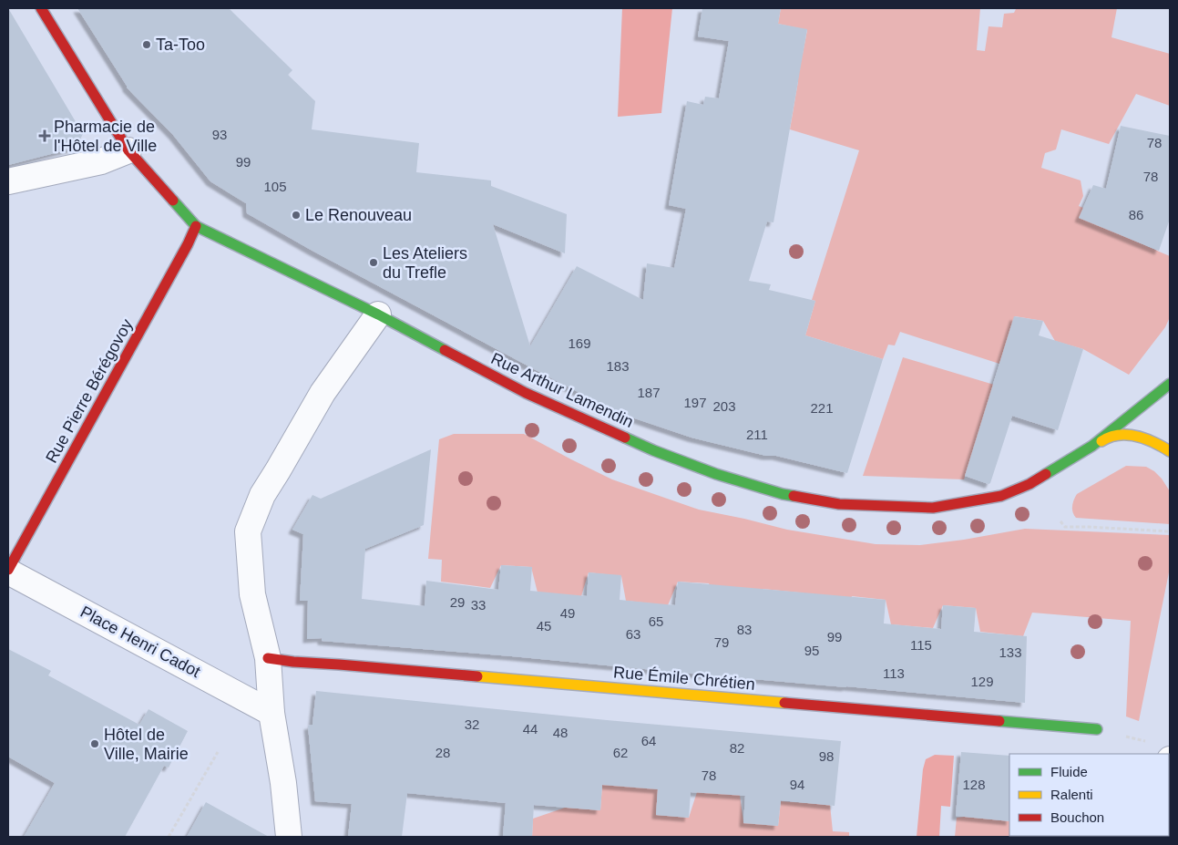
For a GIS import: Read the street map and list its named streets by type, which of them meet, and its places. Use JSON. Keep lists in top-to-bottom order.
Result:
{
  "streets": {
    "street": [
      "Rue Arthur Lamendin",
      "Rue Pierre Bérégovoy",
      "Place Henri Cadot",
      "Rue Émile Chrétien"
    ]
  },
  "crossings": [
    ["Rue Arthur Lamendin", "Rue Pierre Bérégovoy"],
    ["Rue Pierre Bérégovoy", "Place Henri Cadot"]
  ],
  "places": {
    "other": [
      "Ta-Too",
      "Le Renouveau",
      "Les Ateliers du Trefle",
      "Hôtel de Ville, Mairie"
    ],
    "health": ["Pharmacie de l'Hôtel de Ville"]
  },
  "house_numbers": [
    "93",
    "78",
    "99",
    "78",
    "105",
    "86",
    "169",
    "183",
    "187",
    "197",
    "203",
    "221",
    "211",
    "29",
    "33",
    "49",
    "65",
    "45",
    "83",
    "63",
    "99",
    "79",
    "115",
    "95",
    "133",
    "113",
    "129",
    "32",
    "44",
    "48",
    "64",
    "82",
    "28",
    "62",
    "98",
    "78",
    "94",
    "128"
  ],
  "legend": ["Fluide", "Ralenti", "Bouchon"]
}
